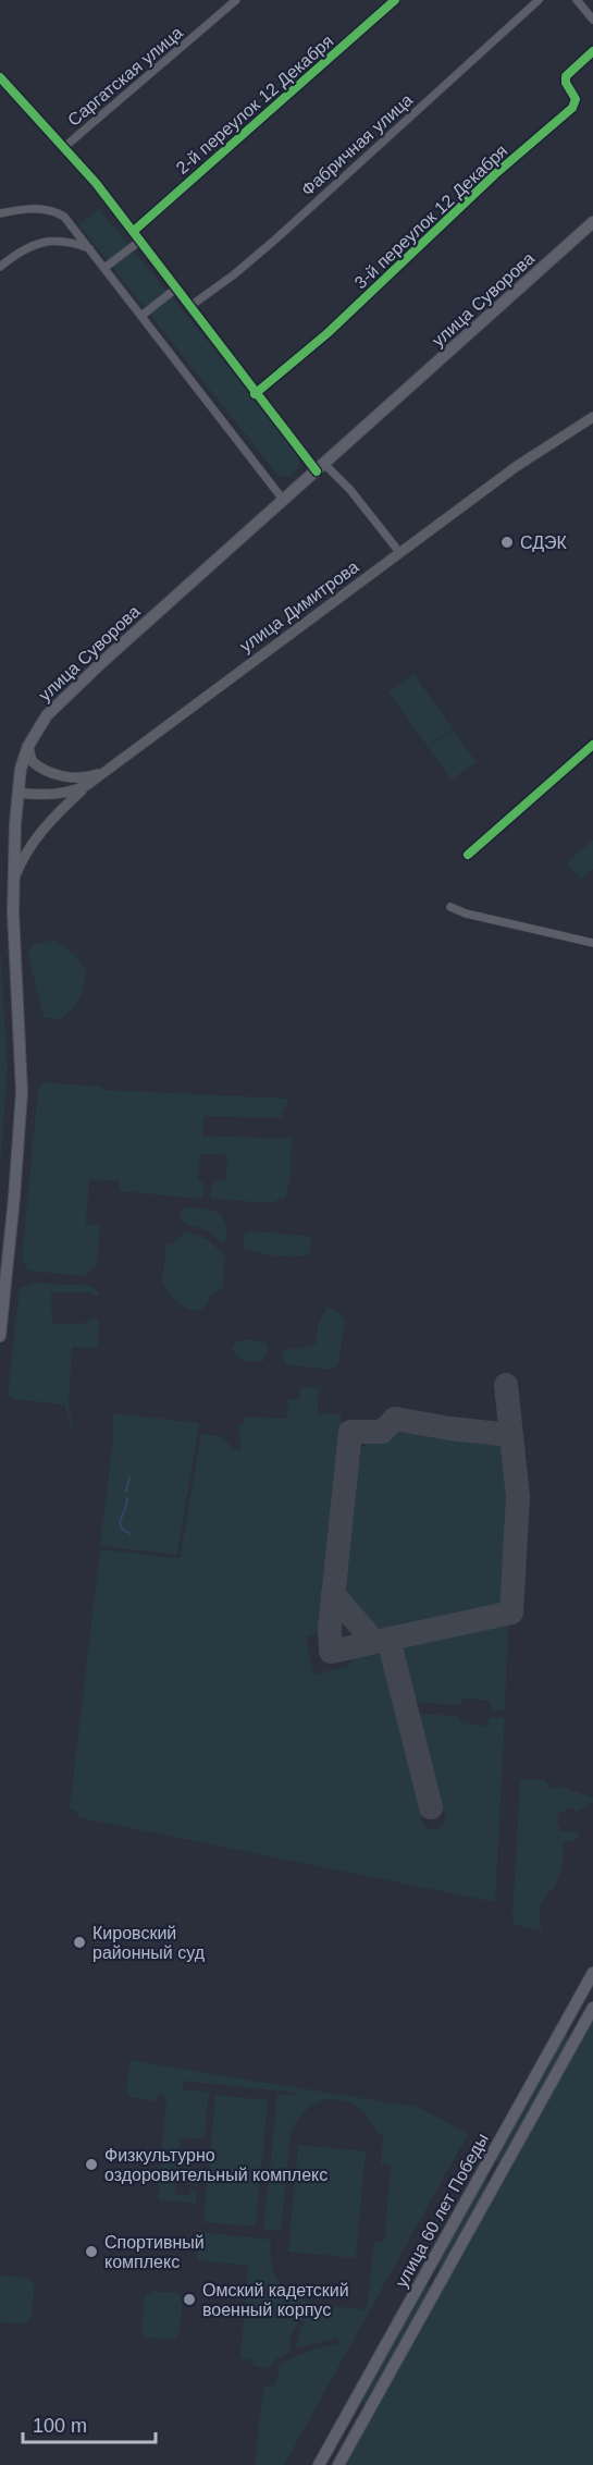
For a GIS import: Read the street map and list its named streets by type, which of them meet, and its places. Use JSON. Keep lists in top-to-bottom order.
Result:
{
  "streets": {
    "main road": ["улица Суворова", "улица Димитрова", "улица 60 лет Победы"],
    "street": [
      "Саргатская улица",
      "2-й переулок 12 Декабря",
      "Фабричная улица",
      "3-й переулок 12 Декабря"
    ]
  },
  "crossings": [
    ["улица Суворова", "улица Димитрова"]
  ],
  "places": [
    "СДЭК",
    "Кировский районный суд",
    "Физкультурно оздоровительный комплекс",
    "Спортивный комплекс",
    "Омский кадетский военный корпус"
  ],
  "scale_bar": "100 m"
}
